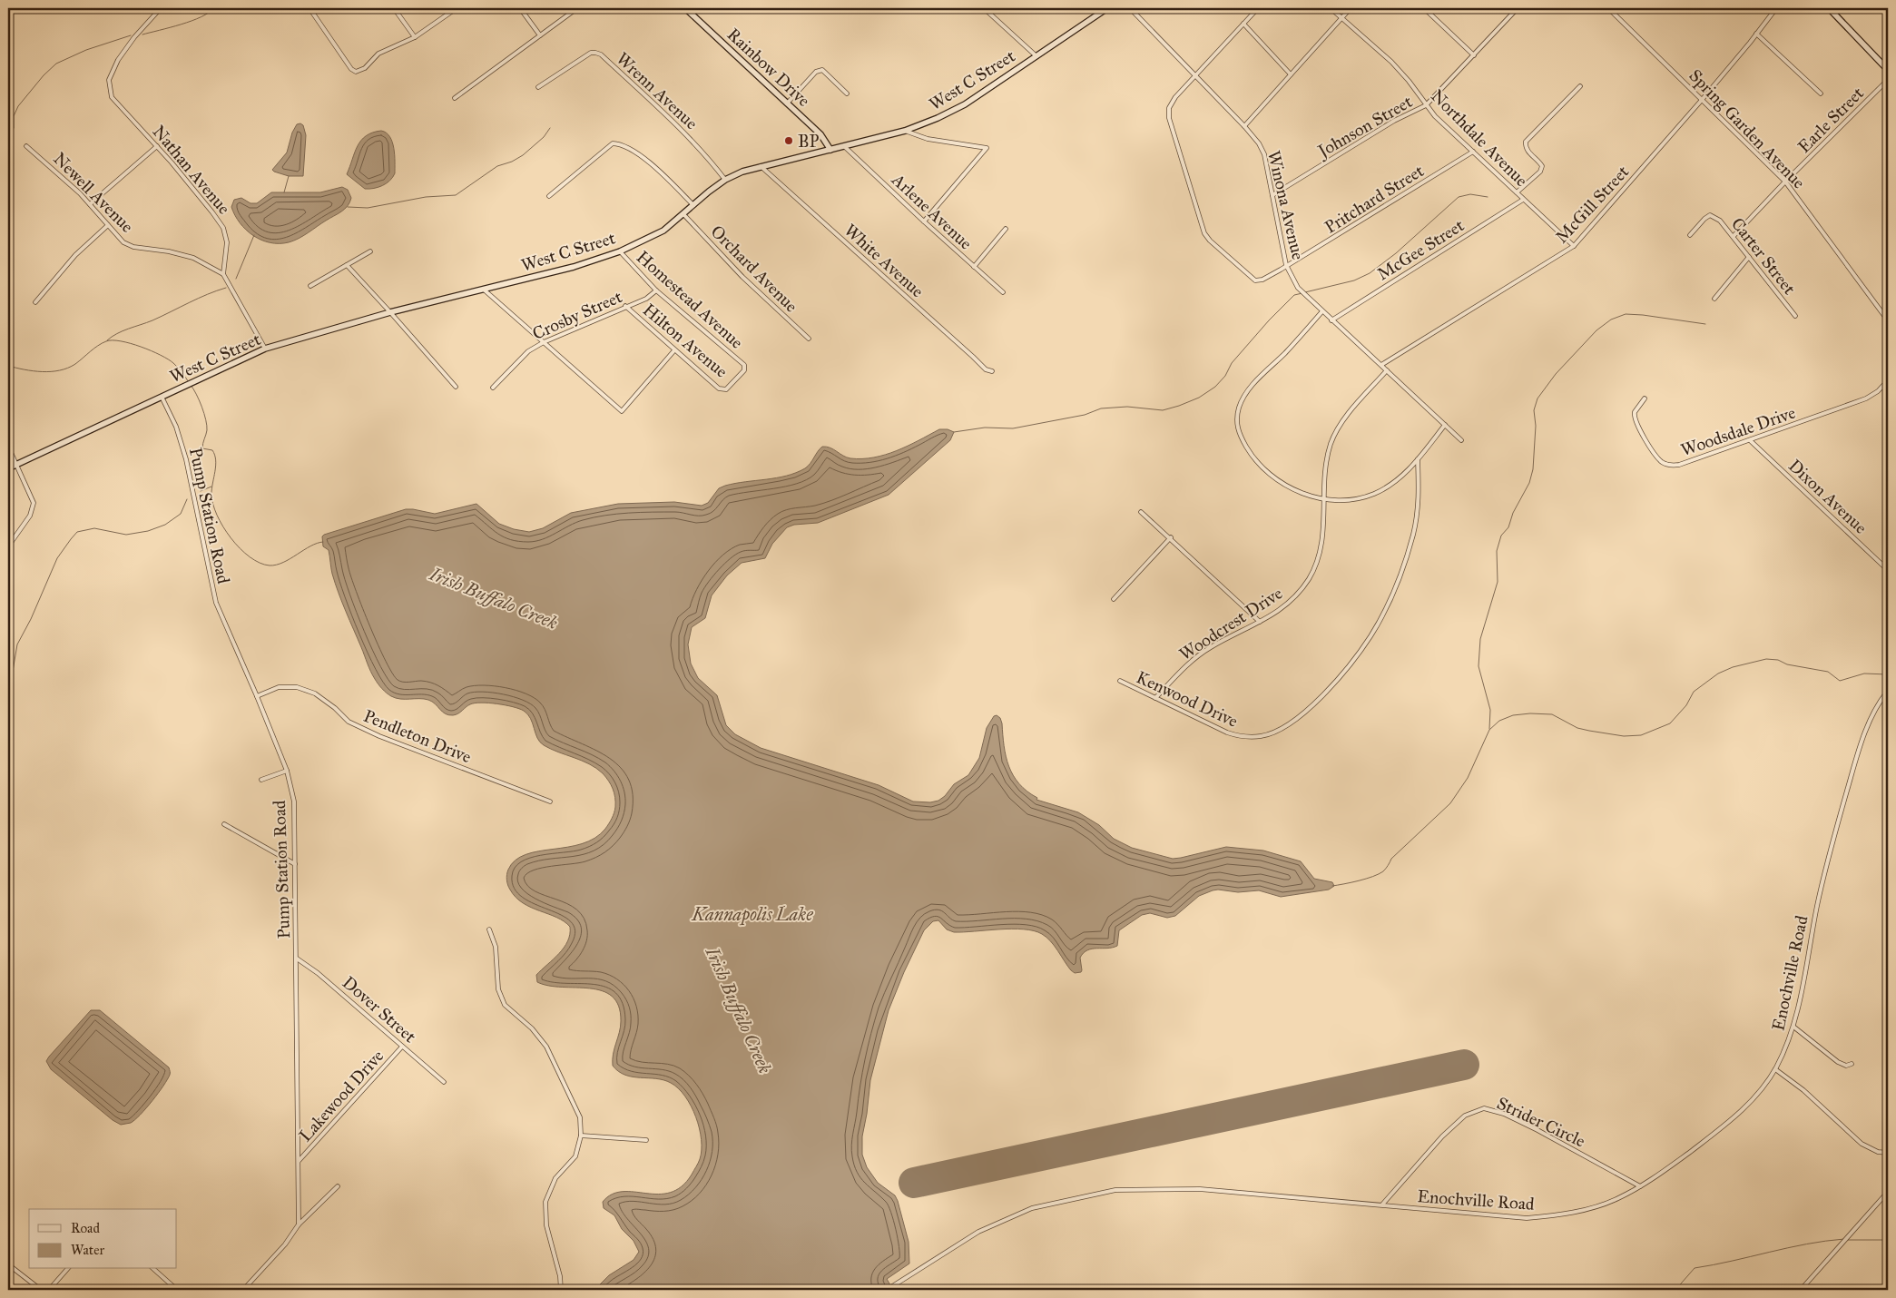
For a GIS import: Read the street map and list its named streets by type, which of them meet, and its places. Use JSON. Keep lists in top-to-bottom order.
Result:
{
  "streets": {
    "main road": ["Rainbow Drive", "West C Street"],
    "street": [
      "Wrenn Avenue",
      "Earle Street",
      "Johnson Street",
      "Spring Garden Avenue",
      "Northdale Avenue",
      "Nathan Avenue",
      "Newell Avenue",
      "Pritchard Street",
      "McGill Street",
      "Winona Avenue",
      "Arlene Avenue",
      "McGee Street",
      "Carter Street",
      "White Avenue",
      "Orchard Avenue",
      "Homestead Avenue",
      "Crosby Street",
      "Hilton Avenue",
      "Woodsdale Drive",
      "Dixon Avenue",
      "Pump Station Road",
      "Woodcrest Drive",
      "Kenwood Drive",
      "Pendleton Drive",
      "Enochville Road",
      "Dover Street",
      "Lakewood Drive",
      "Strider Circle"
    ]
  },
  "crossings": [
    ["Rainbow Drive", "West C Street"],
    ["West C Street", "Wrenn Avenue"],
    ["West C Street", "Arlene Avenue"],
    ["West C Street", "White Avenue"],
    ["West C Street", "Orchard Avenue"],
    ["West C Street", "Homestead Avenue"],
    ["West C Street", "Pump Station Road"],
    ["Earle Street", "Spring Garden Avenue"],
    ["Earle Street", "Carter Street"],
    ["Johnson Street", "Northdale Avenue"],
    ["Johnson Street", "Winona Avenue"],
    ["Spring Garden Avenue", "McGill Street"],
    ["Northdale Avenue", "Pritchard Street"],
    ["Northdale Avenue", "McGill Street"],
    ["Northdale Avenue", "McGee Street"],
    ["Nathan Avenue", "Newell Avenue"],
    ["Pritchard Street", "Winona Avenue"],
    ["McGill Street", "Winona Avenue"],
    ["Winona Avenue", "McGee Street"],
    ["Winona Avenue", "Woodcrest Drive"],
    ["Homestead Avenue", "Crosby Street"],
    ["Homestead Avenue", "Hilton Avenue"],
    ["Crosby Street", "Hilton Avenue"],
    ["Woodsdale Drive", "Dixon Avenue"],
    ["Pump Station Road", "Pendleton Drive"],
    ["Pump Station Road", "Dover Street"],
    ["Pump Station Road", "Lakewood Drive"],
    ["Woodcrest Drive", "Kenwood Drive"],
    ["Enochville Road", "Strider Circle"],
    ["Dover Street", "Lakewood Drive"]
  ],
  "water": ["Irish Buffalo Creek", "Kannapolis Lake"],
  "places": ["BP"],
  "legend": ["Road", "Water"]
}
